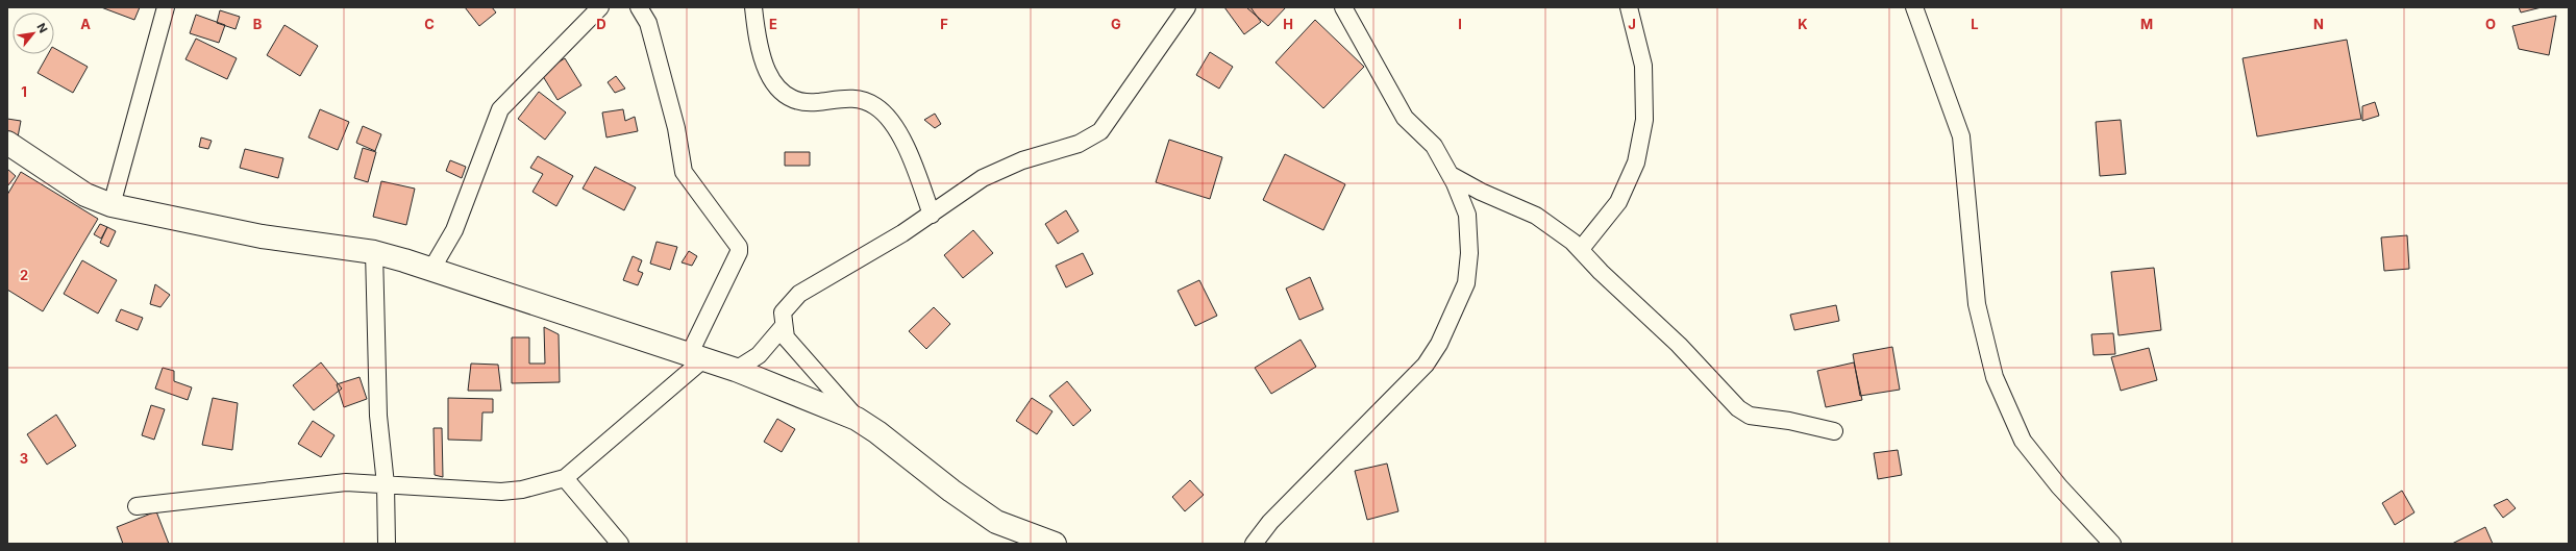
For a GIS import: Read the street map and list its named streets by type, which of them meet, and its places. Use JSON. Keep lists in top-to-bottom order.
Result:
{
  "north": "top right",
  "grid": {
    "columns": [
      "A",
      "B",
      "C",
      "D",
      "E",
      "F",
      "G",
      "H",
      "I",
      "J",
      "K",
      "L",
      "M",
      "N",
      "O"
    ],
    "rows": ["1", "2", "3"]
  }
}
